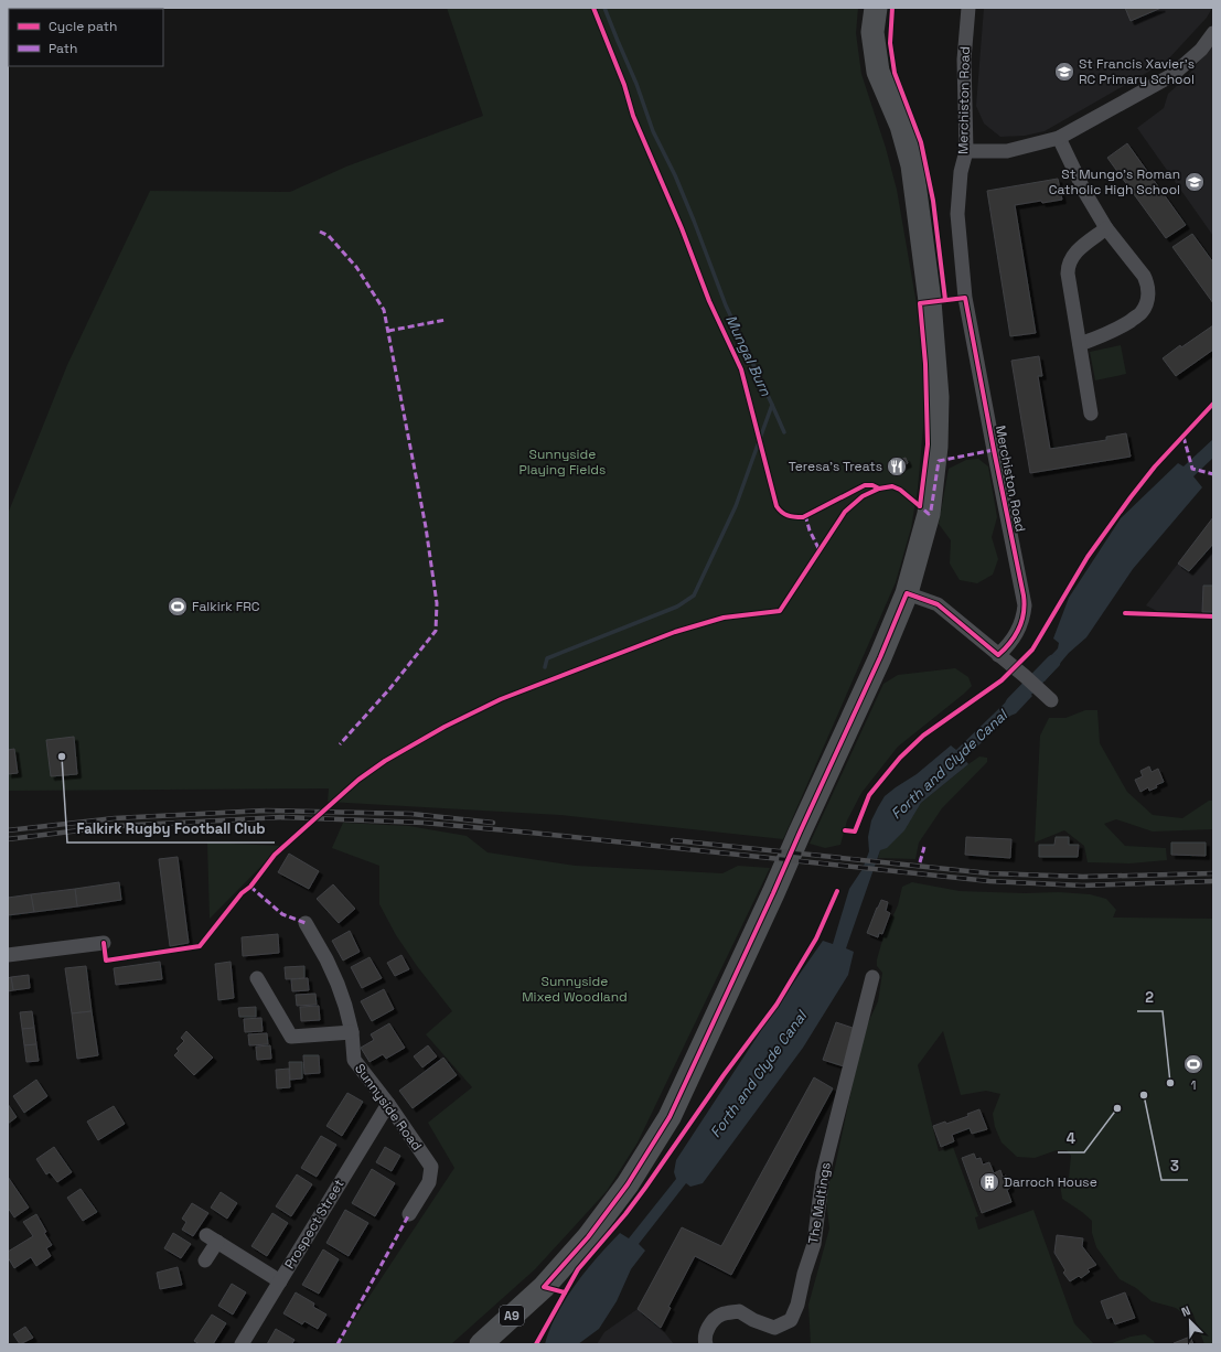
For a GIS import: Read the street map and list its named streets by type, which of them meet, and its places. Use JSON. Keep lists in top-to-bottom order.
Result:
{
  "streets": {
    "main road": ["A9"],
    "street": [
      "Merchiston Road",
      "Sunnyside Road",
      "The Maltings",
      "Prospect Street"
    ]
  },
  "crossings": [
    ["Sunnyside Road", "Prospect Street"]
  ],
  "water": ["Mungal Burn", "Forth and Clyde Canal"],
  "parks": ["Sunnyside Playing Fields", "Sunnyside Mixed Woodland"],
  "places": {
    "school or university": ["St Francis Xavier's RC Primary School", "St Mungo's Roman Catholic High School"],
    "restaurant": ["Teresa's Treats"],
    "sports": ["Falkirk FRC", "1"],
    "other": [
      "Falkirk Rugby Football Club",
      "2",
      "3",
      "4"
    ],
    "building": ["Darroch House"]
  },
  "legend": ["Cycle path", "Path"],
  "north": "top left"
}
